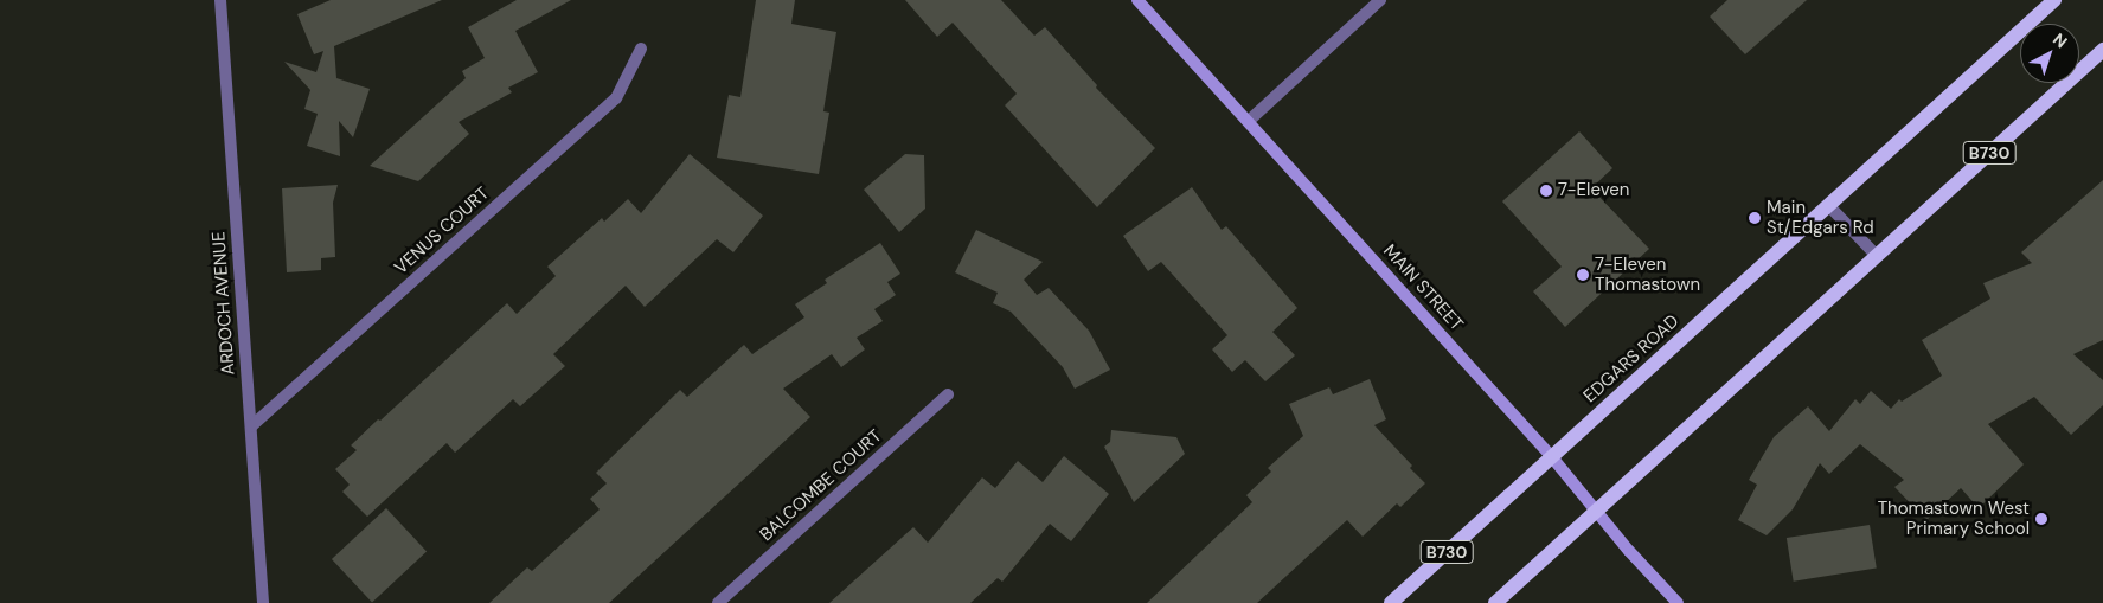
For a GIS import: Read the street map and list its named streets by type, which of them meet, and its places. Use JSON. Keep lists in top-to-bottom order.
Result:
{
  "streets": {
    "main road": ["B730", "EDGARS ROAD"],
    "street": [
      "VENUS COURT",
      "MAIN STREET",
      "ARDOCH AVENUE",
      "BALCOMBE COURT"
    ]
  },
  "crossings": [
    ["B730", "MAIN STREET"],
    ["VENUS COURT", "ARDOCH AVENUE"],
    ["MAIN STREET", "EDGARS ROAD"]
  ],
  "places": [
    "7-Eleven",
    "Main St/Edgars Rd",
    "7-Eleven Thomastown",
    "Thomastown West Primary School"
  ],
  "north": "top right"
}
